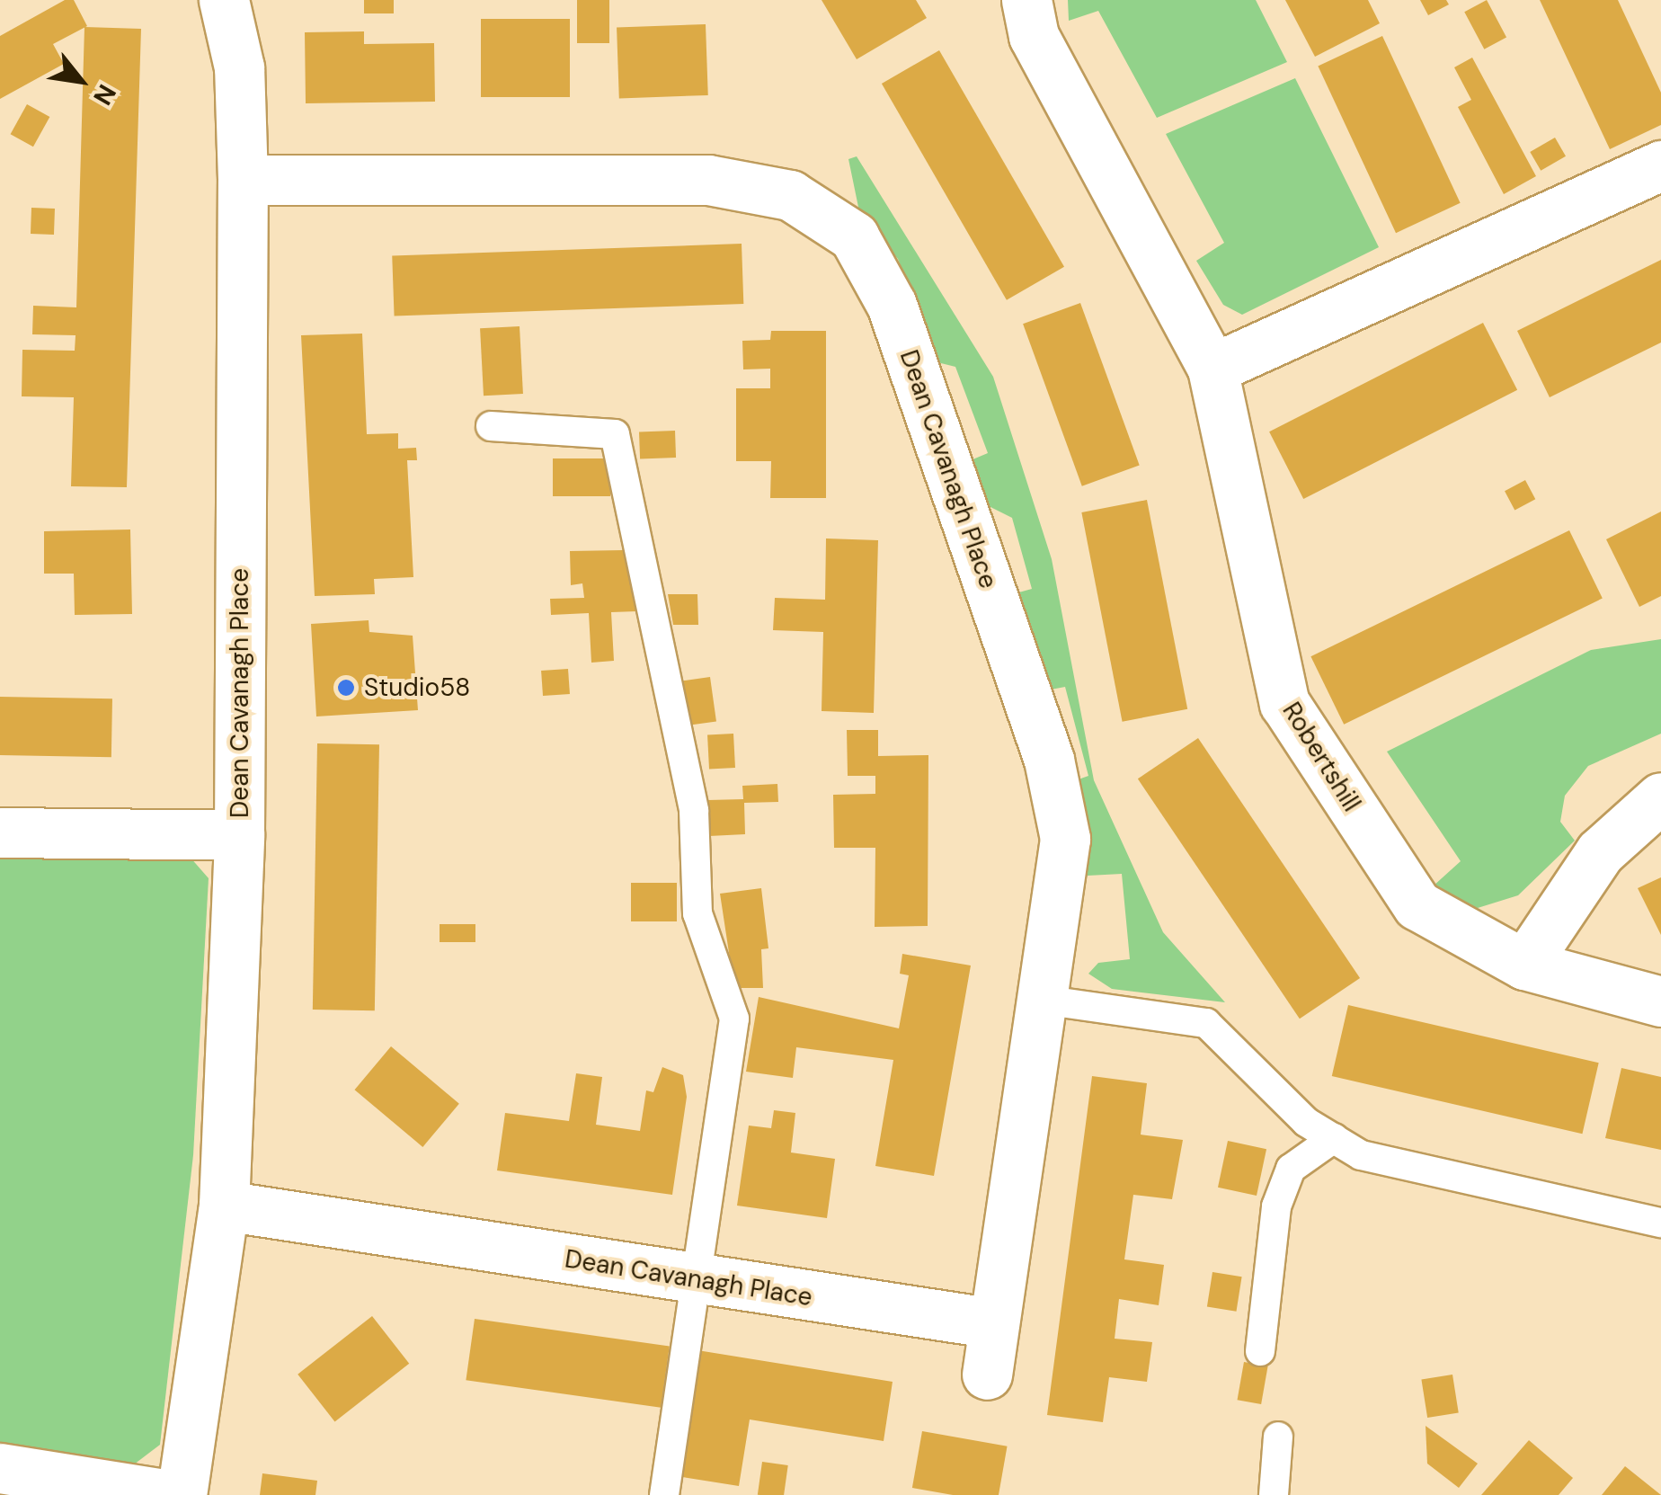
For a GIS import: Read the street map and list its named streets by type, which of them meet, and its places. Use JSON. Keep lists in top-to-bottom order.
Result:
{
  "streets": {
    "street": ["Dean Cavanagh Place", "Robertshill"]
  },
  "places": ["Studio58"],
  "north": "bottom right"
}
